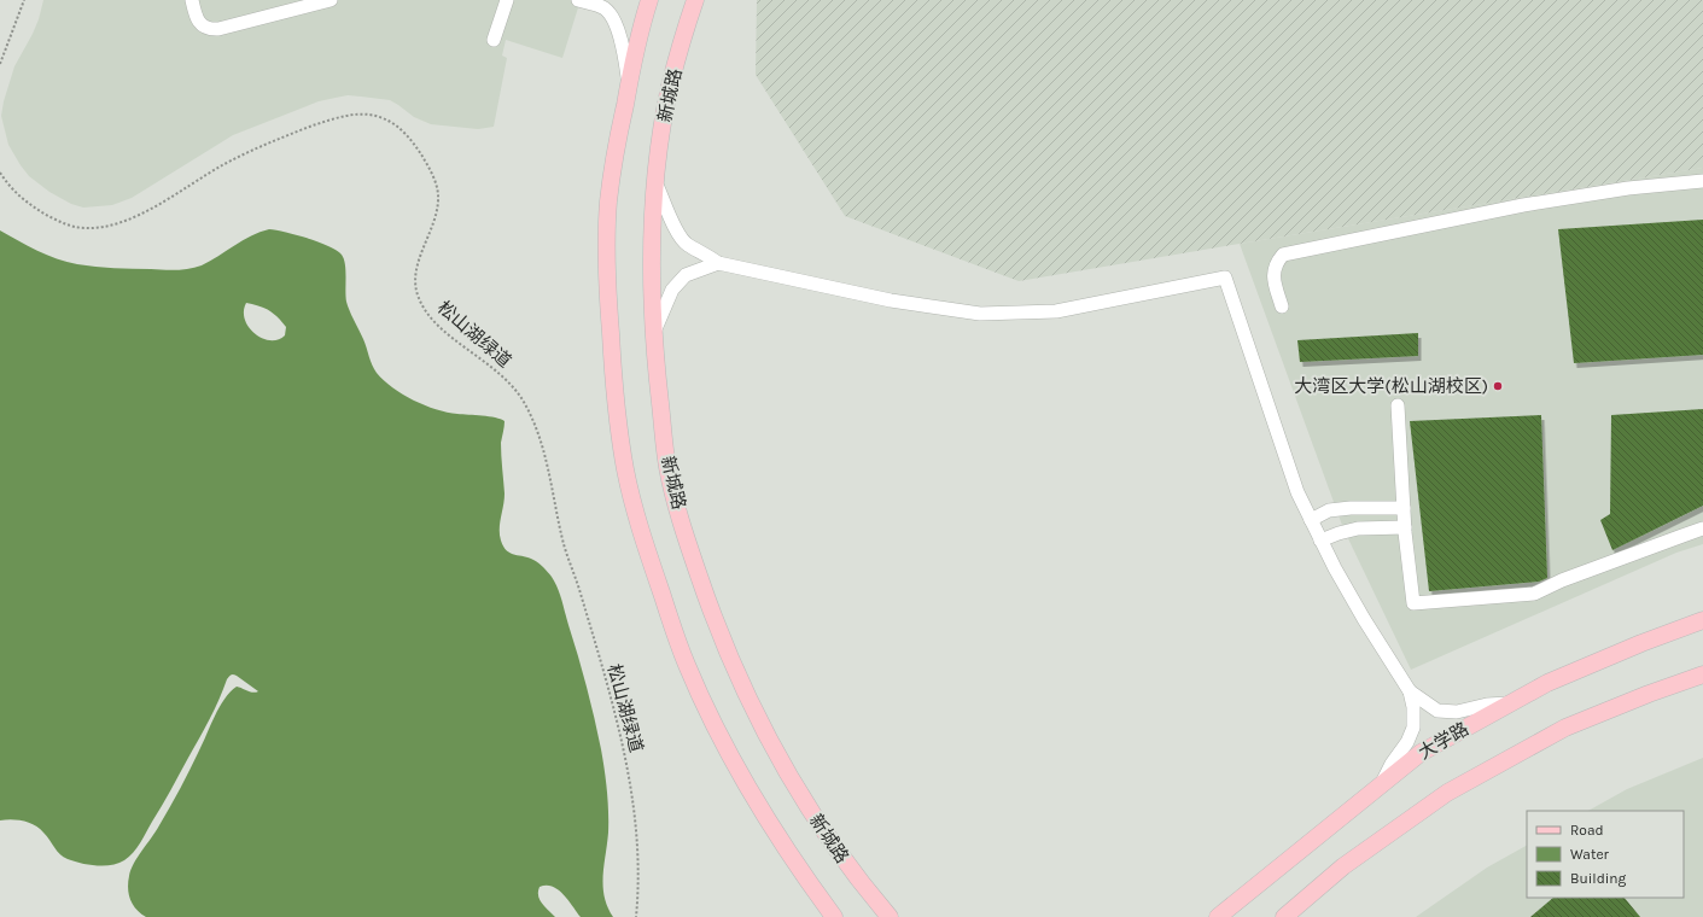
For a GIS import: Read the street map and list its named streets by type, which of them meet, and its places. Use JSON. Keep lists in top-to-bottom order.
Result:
{
  "streets": {
    "main road": ["新城路", "大学路"],
    "path": ["松山湖绿道"]
  },
  "places": ["大湾区大学(松山湖校区)"],
  "legend": ["Road", "Water", "Building"]
}
